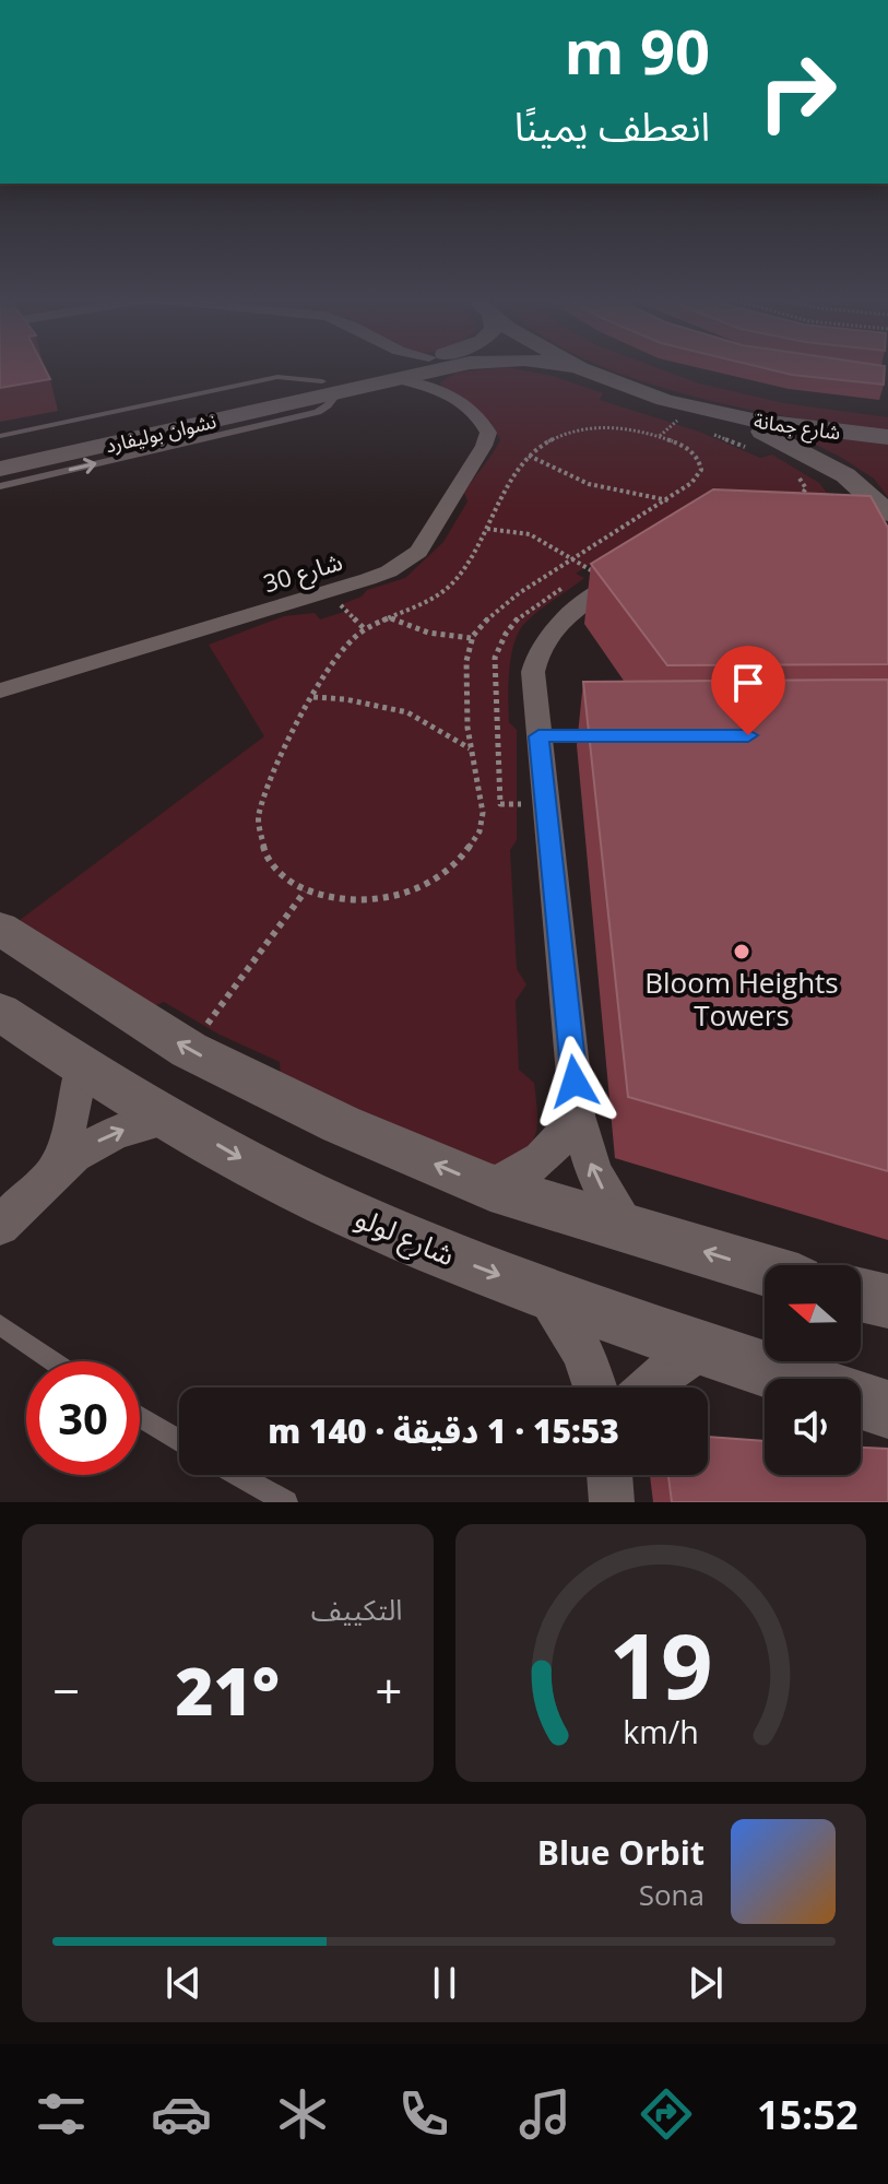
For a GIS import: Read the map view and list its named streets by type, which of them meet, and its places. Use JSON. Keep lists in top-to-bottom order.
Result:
{
  "streets": {
    "street": [
      "شارع جمانة",
      "نشوان بوليفارد",
      "شارع 30",
      "شارع لولو"
    ]
  },
  "crossings": [
    ["نشوان بوليفارد", "شارع 30"]
  ],
  "places": ["Bloom Heights Towers"],
  "north": "left",
  "page": {
    "turn": ["90 m", "انعطف يمينًا"],
    "limit": "30",
    "trip": "15:53 · 1 دقيقة · 140 m",
    "tile": "التكييف",
    "heat": ["−", "21°", "+"],
    "song": ["Blue Orbit", "Sona"],
    "tabs": "15:52",
    "gauge": ["19", "km/h"]
  }
}
